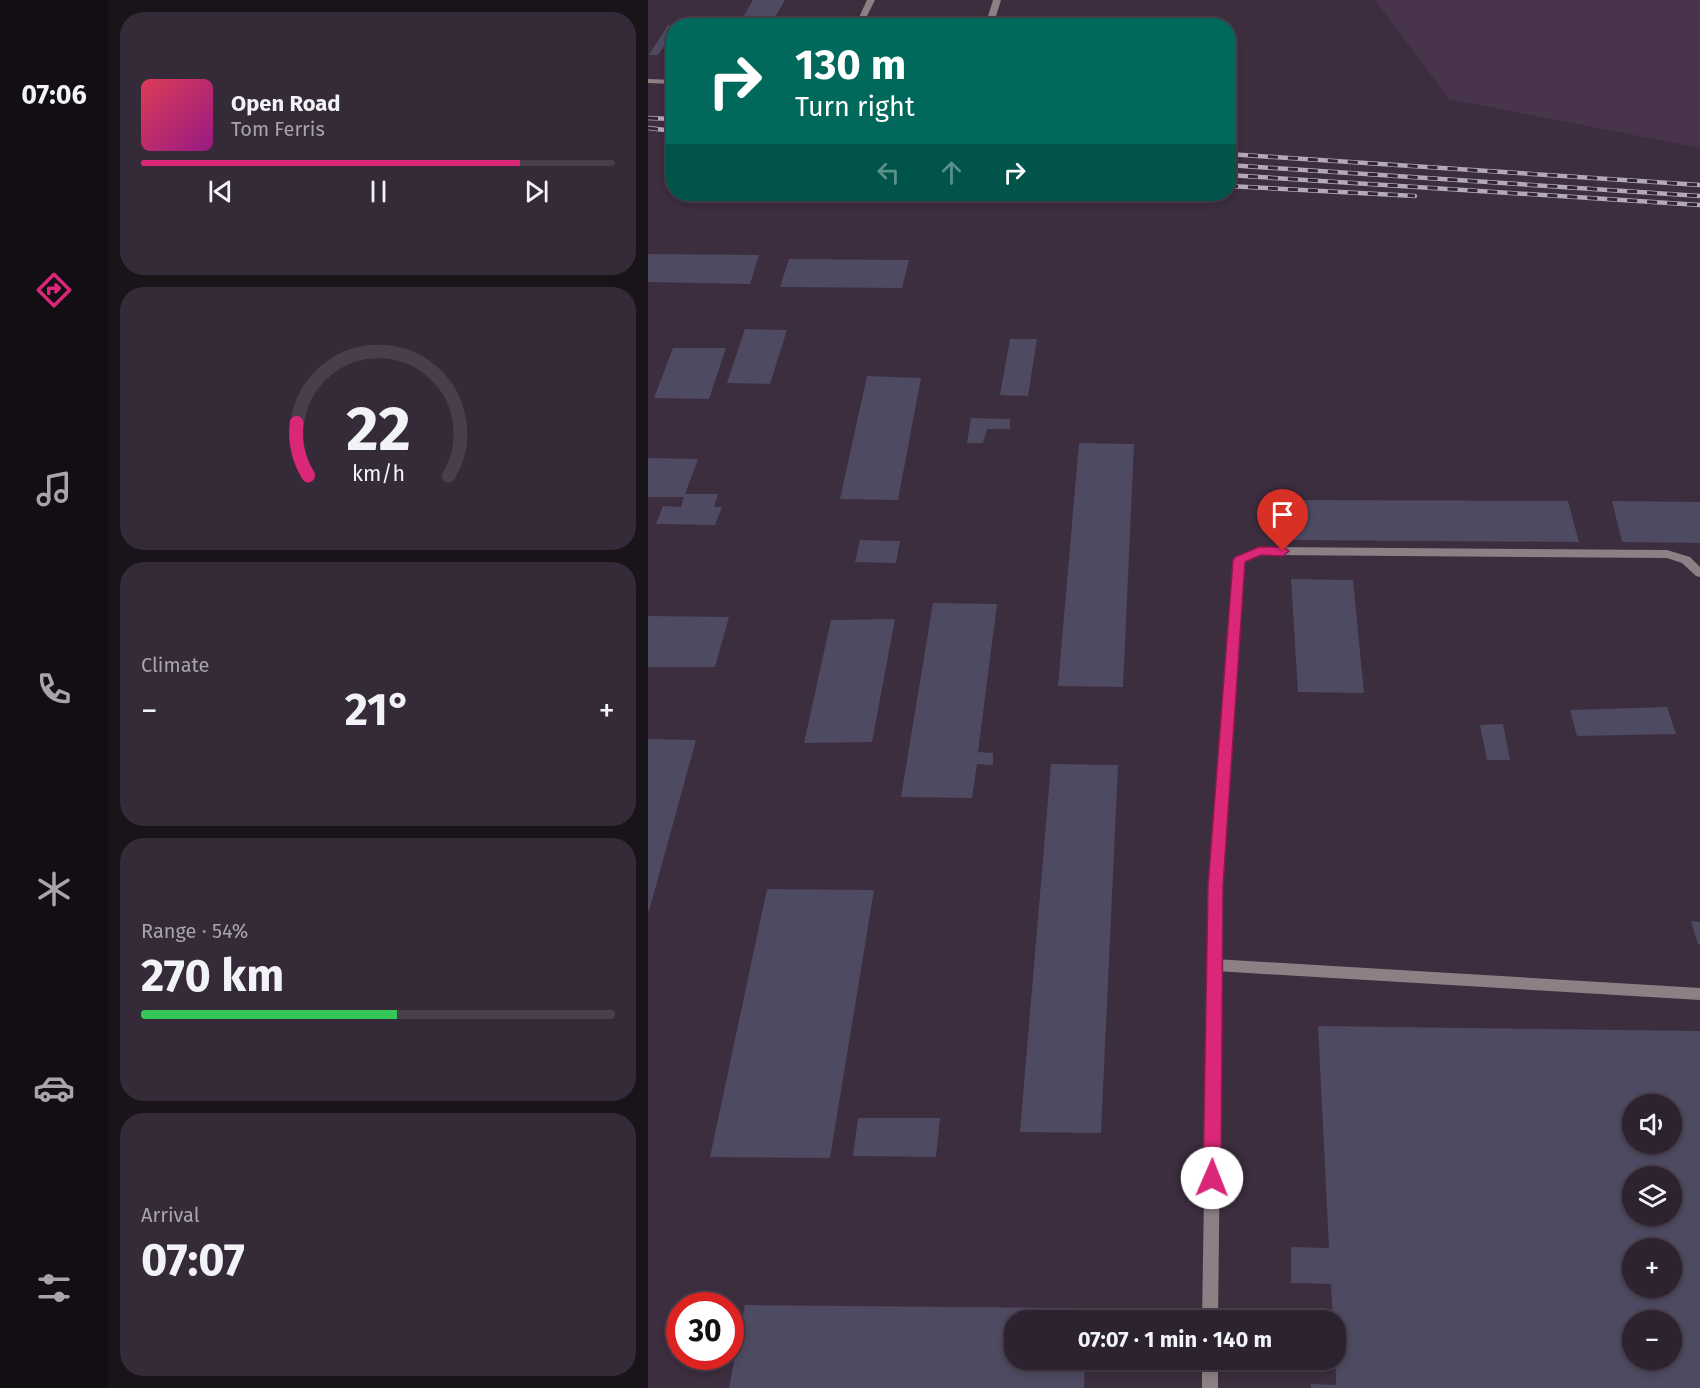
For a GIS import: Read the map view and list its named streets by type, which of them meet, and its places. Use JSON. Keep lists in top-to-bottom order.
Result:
{
  "page": {
    "tabs": "07:06",
    "turn": ["130 m", "Turn right"],
    "song": ["Open Road", "Tom Ferris"],
    "tile": [
      "Climate",
      ["Range · 54%", "270 km"],
      ["Arrival", "07:07"]
    ],
    "heat": ["−", "21°", "+"],
    "map_buttons": ["+", "−"],
    "limit": "30",
    "trip": "07:07 · 1 min · 140 m",
    "gauge": ["22", "km/h"]
  }
}
